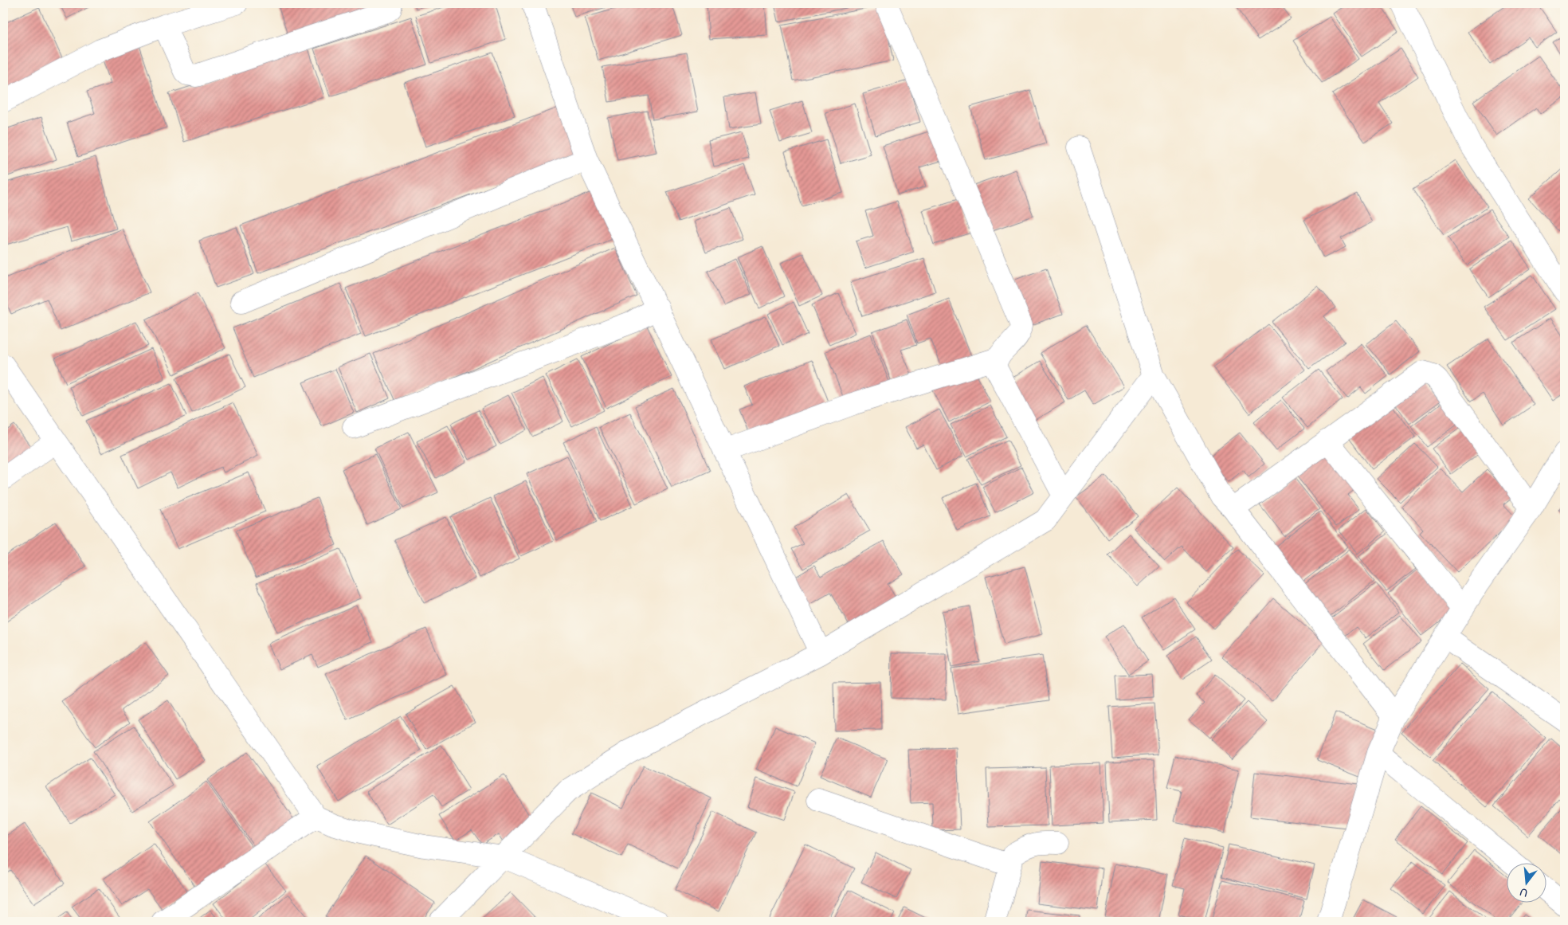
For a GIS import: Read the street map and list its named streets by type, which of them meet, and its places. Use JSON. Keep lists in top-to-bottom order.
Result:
{
  "north": "bottom"
}
